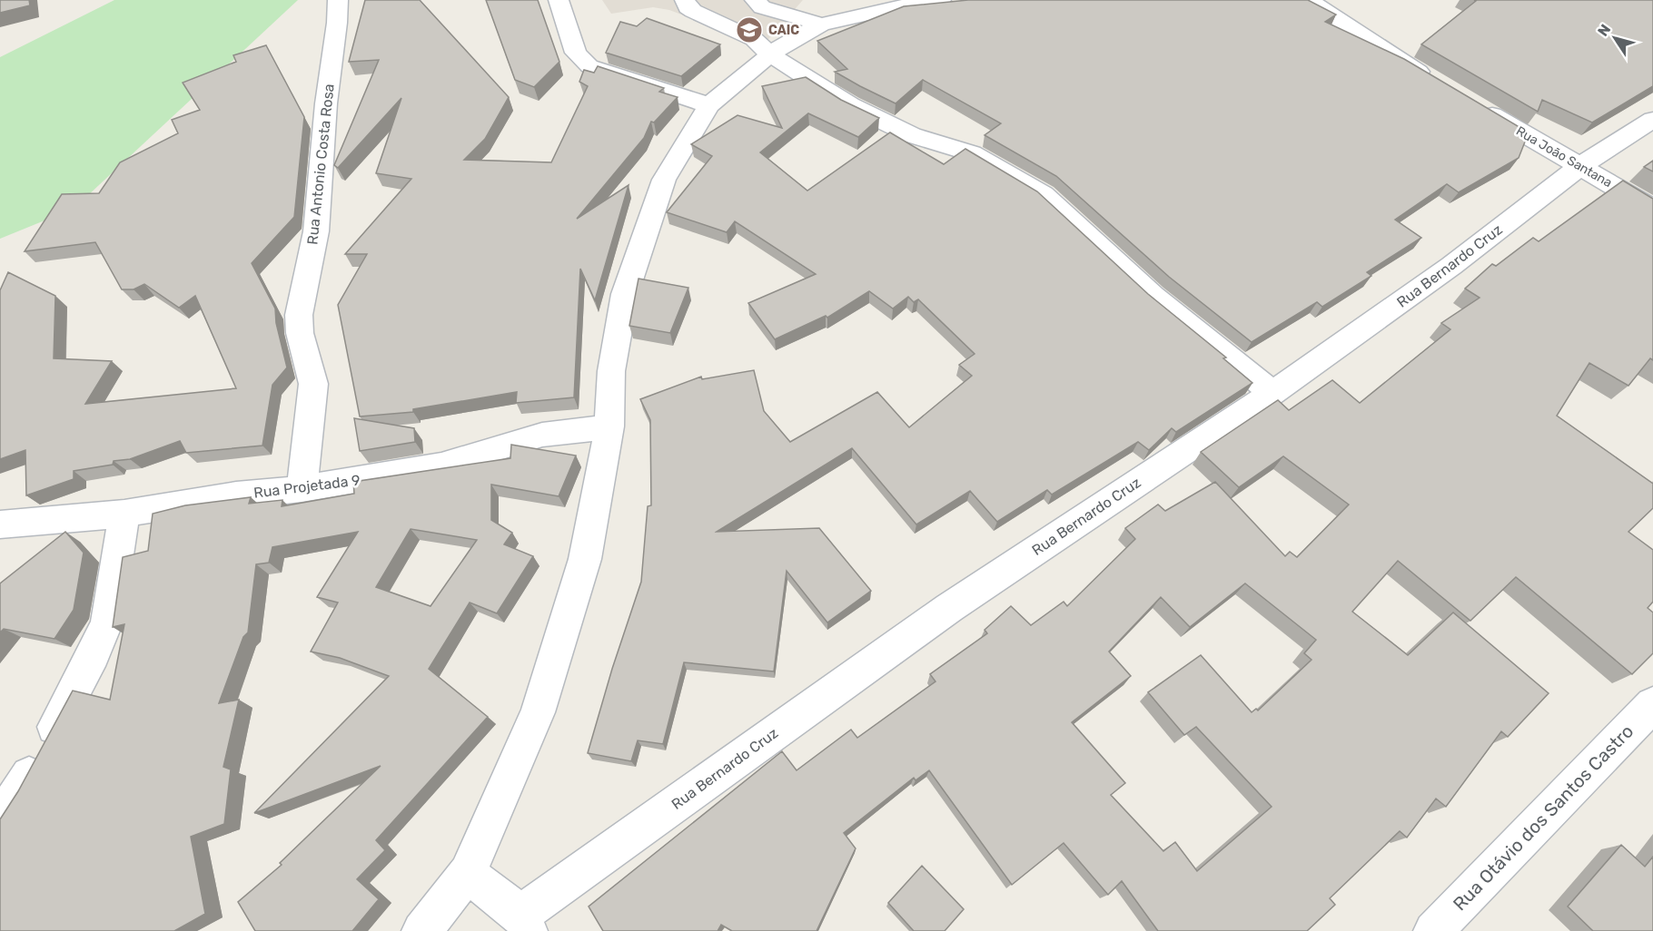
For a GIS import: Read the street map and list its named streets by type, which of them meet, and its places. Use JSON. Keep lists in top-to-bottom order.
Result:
{
  "streets": {
    "street": [
      "Rua João Santana",
      "Rua Antonio Costa Rosa",
      "Rua Bernardo Cruz",
      "Rua Projetada 9",
      "Rua Otávio dos Santos Castro"
    ]
  },
  "crossings": [
    ["Rua João Santana", "Rua Bernardo Cruz"],
    ["Rua Antonio Costa Rosa", "Rua Projetada 9"]
  ],
  "places": {
    "school or university": ["CAIC"]
  },
  "north": "top left"
}
